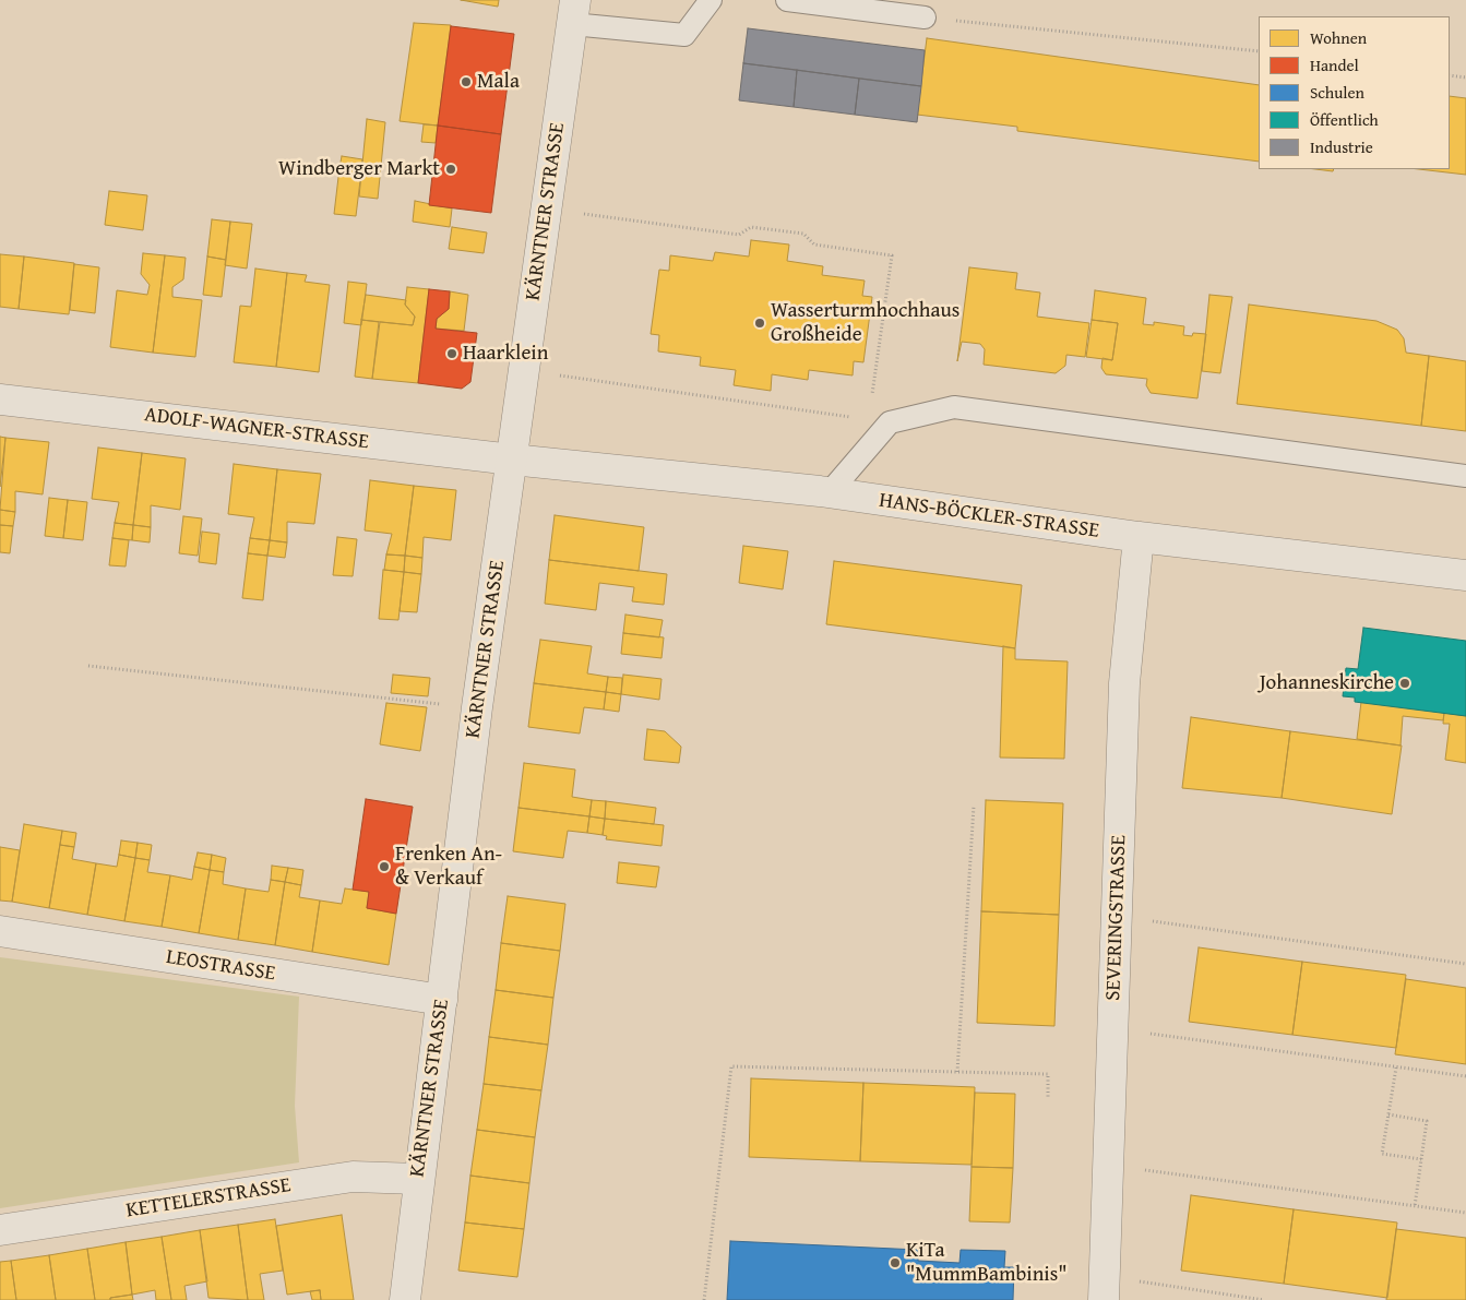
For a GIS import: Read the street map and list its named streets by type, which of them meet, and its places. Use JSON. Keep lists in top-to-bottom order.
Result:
{
  "streets": {
    "street": [
      "KÄRNTNER STRASSE",
      "ADOLF-WAGNER-STRASSE",
      "HANS-BÖCKLER-STRASSE",
      "SEVERINGSTRASSE",
      "LEOSTRASSE",
      "KETTELERSTRASSE"
    ]
  },
  "crossings": [
    ["KÄRNTNER STRASSE", "ADOLF-WAGNER-STRASSE"],
    ["KÄRNTNER STRASSE", "HANS-BÖCKLER-STRASSE"],
    ["KÄRNTNER STRASSE", "LEOSTRASSE"],
    ["KÄRNTNER STRASSE", "KETTELERSTRASSE"],
    ["ADOLF-WAGNER-STRASSE", "HANS-BÖCKLER-STRASSE"],
    ["HANS-BÖCKLER-STRASSE", "SEVERINGSTRASSE"]
  ],
  "places": [
    "Mala",
    "Windberger Markt",
    "Wasserturmhochhaus Großheide",
    "Haarklein",
    "Johanneskirche",
    "Frenken An- & Verkauf",
    "KiTa \"MummBambinis\""
  ],
  "legend": [
    "Wohnen",
    "Handel",
    "Schulen",
    "Öffentlich",
    "Industrie"
  ]
}
